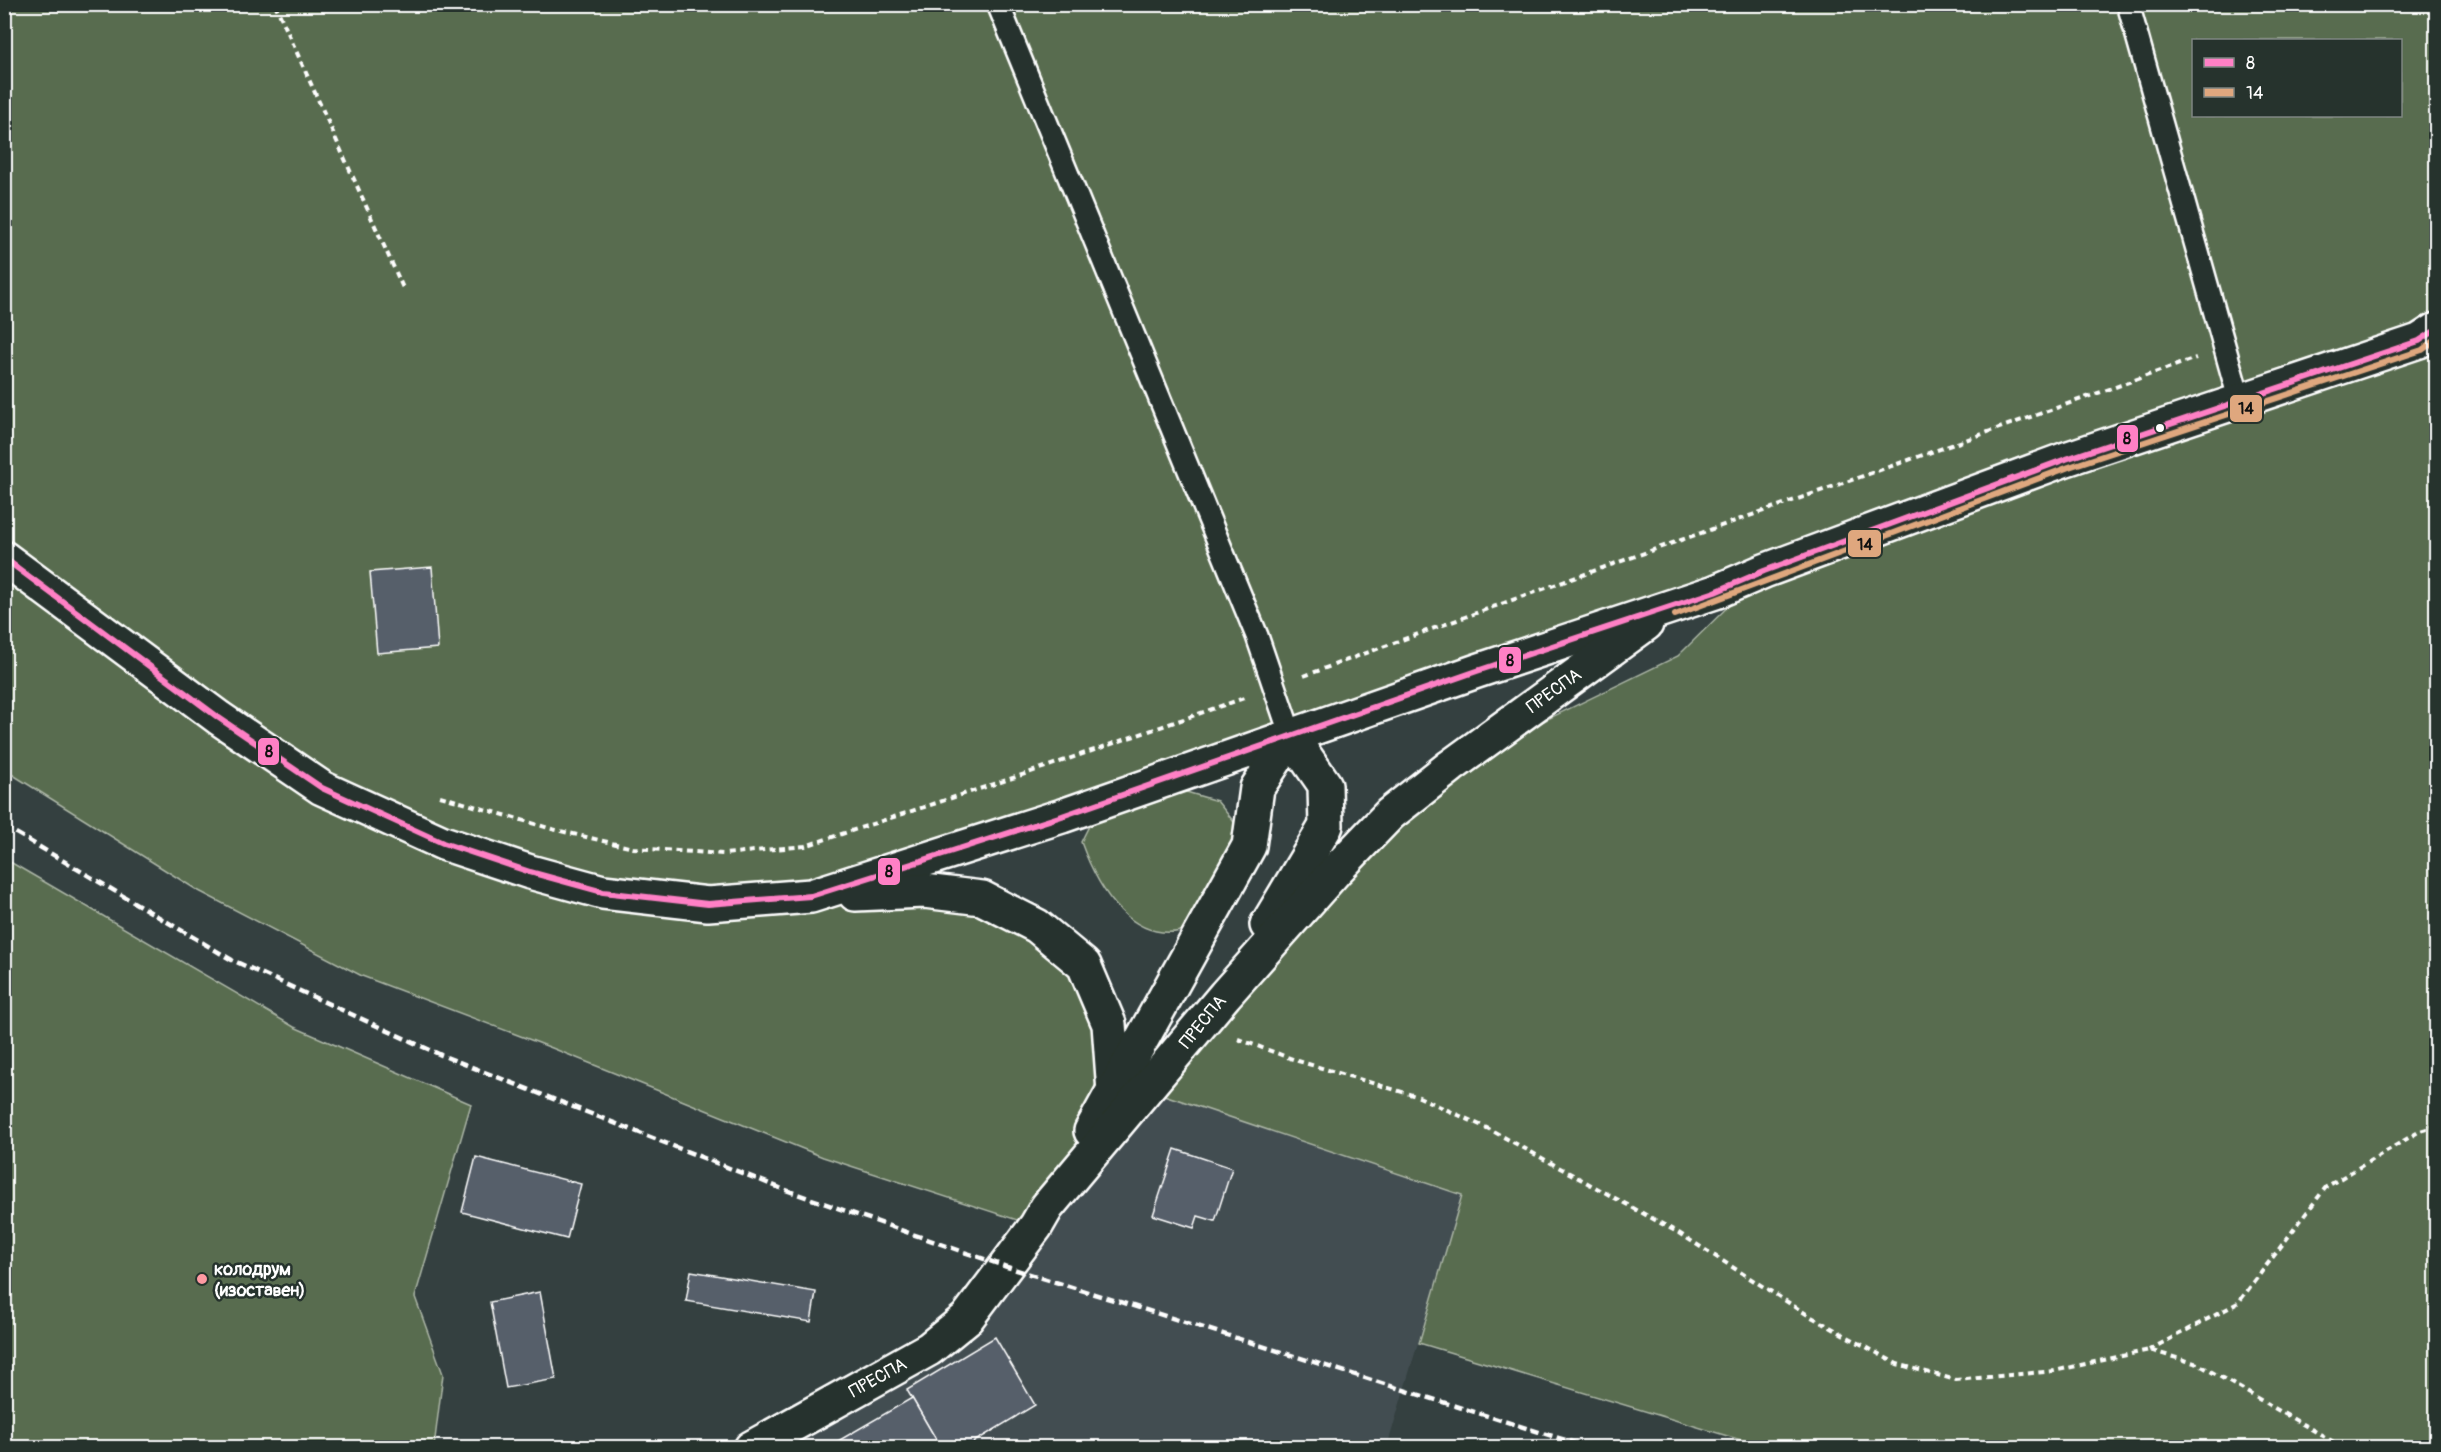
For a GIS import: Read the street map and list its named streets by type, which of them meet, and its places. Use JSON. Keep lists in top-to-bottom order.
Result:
{
  "streets": {
    "street": ["ПРЕСПА"]
  },
  "places": ["колодрум (изоставен)"],
  "lines": ["transit line 8", "transit line 14"],
  "legend": ["8", "14"]
}
